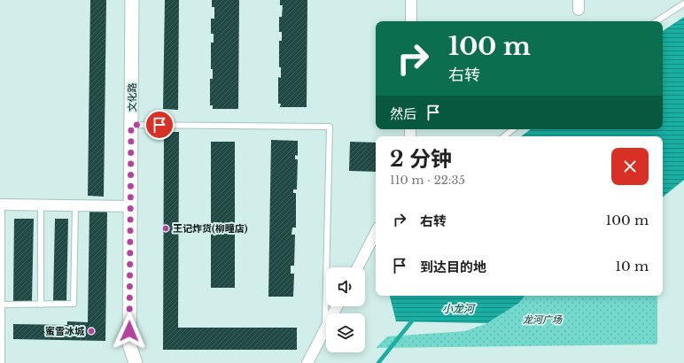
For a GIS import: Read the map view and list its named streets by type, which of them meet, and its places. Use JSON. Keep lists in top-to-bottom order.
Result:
{
  "streets": {
    "street": ["文化路"]
  },
  "water": ["小龙河"],
  "parks": ["龙河广场"],
  "places": ["王记炸货(柳疃店)", "蜜雪冰城"],
  "page": {
    "turn": ["100 m", "右转"],
    "then": "然后",
    "heading": ["2 分钟", "110 m · 22:35"],
    "list": [
      {
        "name": "右转",
        "value": "100 m"
      },
      {
        "name": "到达目的地",
        "value": "10 m"
      }
    ]
  }
}
